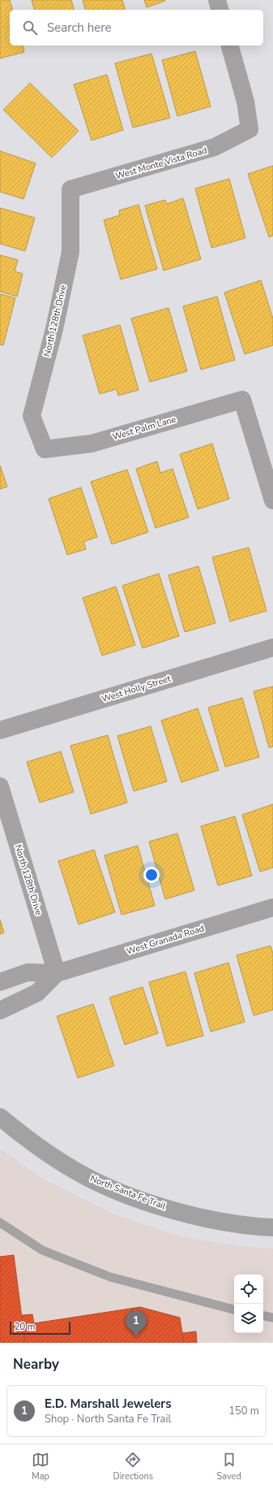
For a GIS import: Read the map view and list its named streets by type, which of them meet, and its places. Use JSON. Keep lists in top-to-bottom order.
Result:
{
  "streets": {
    "street": [
      "West Monte Vista Road",
      "North 128th Drive",
      "West Palm Lane",
      "West Holly Street",
      "West Granada Road",
      "North Santa Fe Trail"
    ]
  },
  "crossings": [
    ["West Monte Vista Road", "North 128th Drive"],
    ["North 128th Drive", "West Palm Lane"],
    ["North 128th Drive", "West Granada Road"]
  ],
  "scale_bar": "20 m",
  "page": {
    "search": "Search here",
    "pins": "1",
    "scale": "20 m",
    "heading": "Nearby",
    "list": [
      {
        "mark": "1",
        "name": "E.D. Marshall Jewelers",
        "note": "Shop · North Santa Fe Trail",
        "value": "150 m"
      }
    ],
    "nav": ["Map", "Directions", "Saved"]
  }
}
